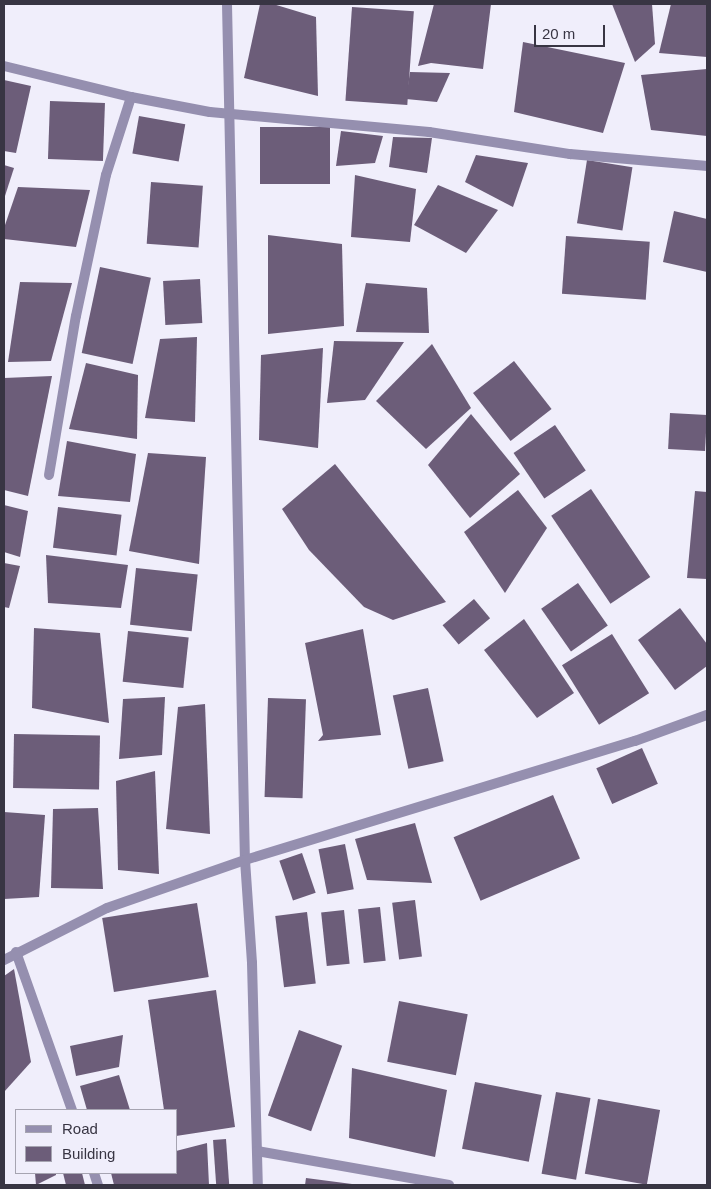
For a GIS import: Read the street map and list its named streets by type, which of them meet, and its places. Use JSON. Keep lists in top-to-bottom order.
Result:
{
  "legend": ["Road", "Building"],
  "scale_bar": "20 m"
}
